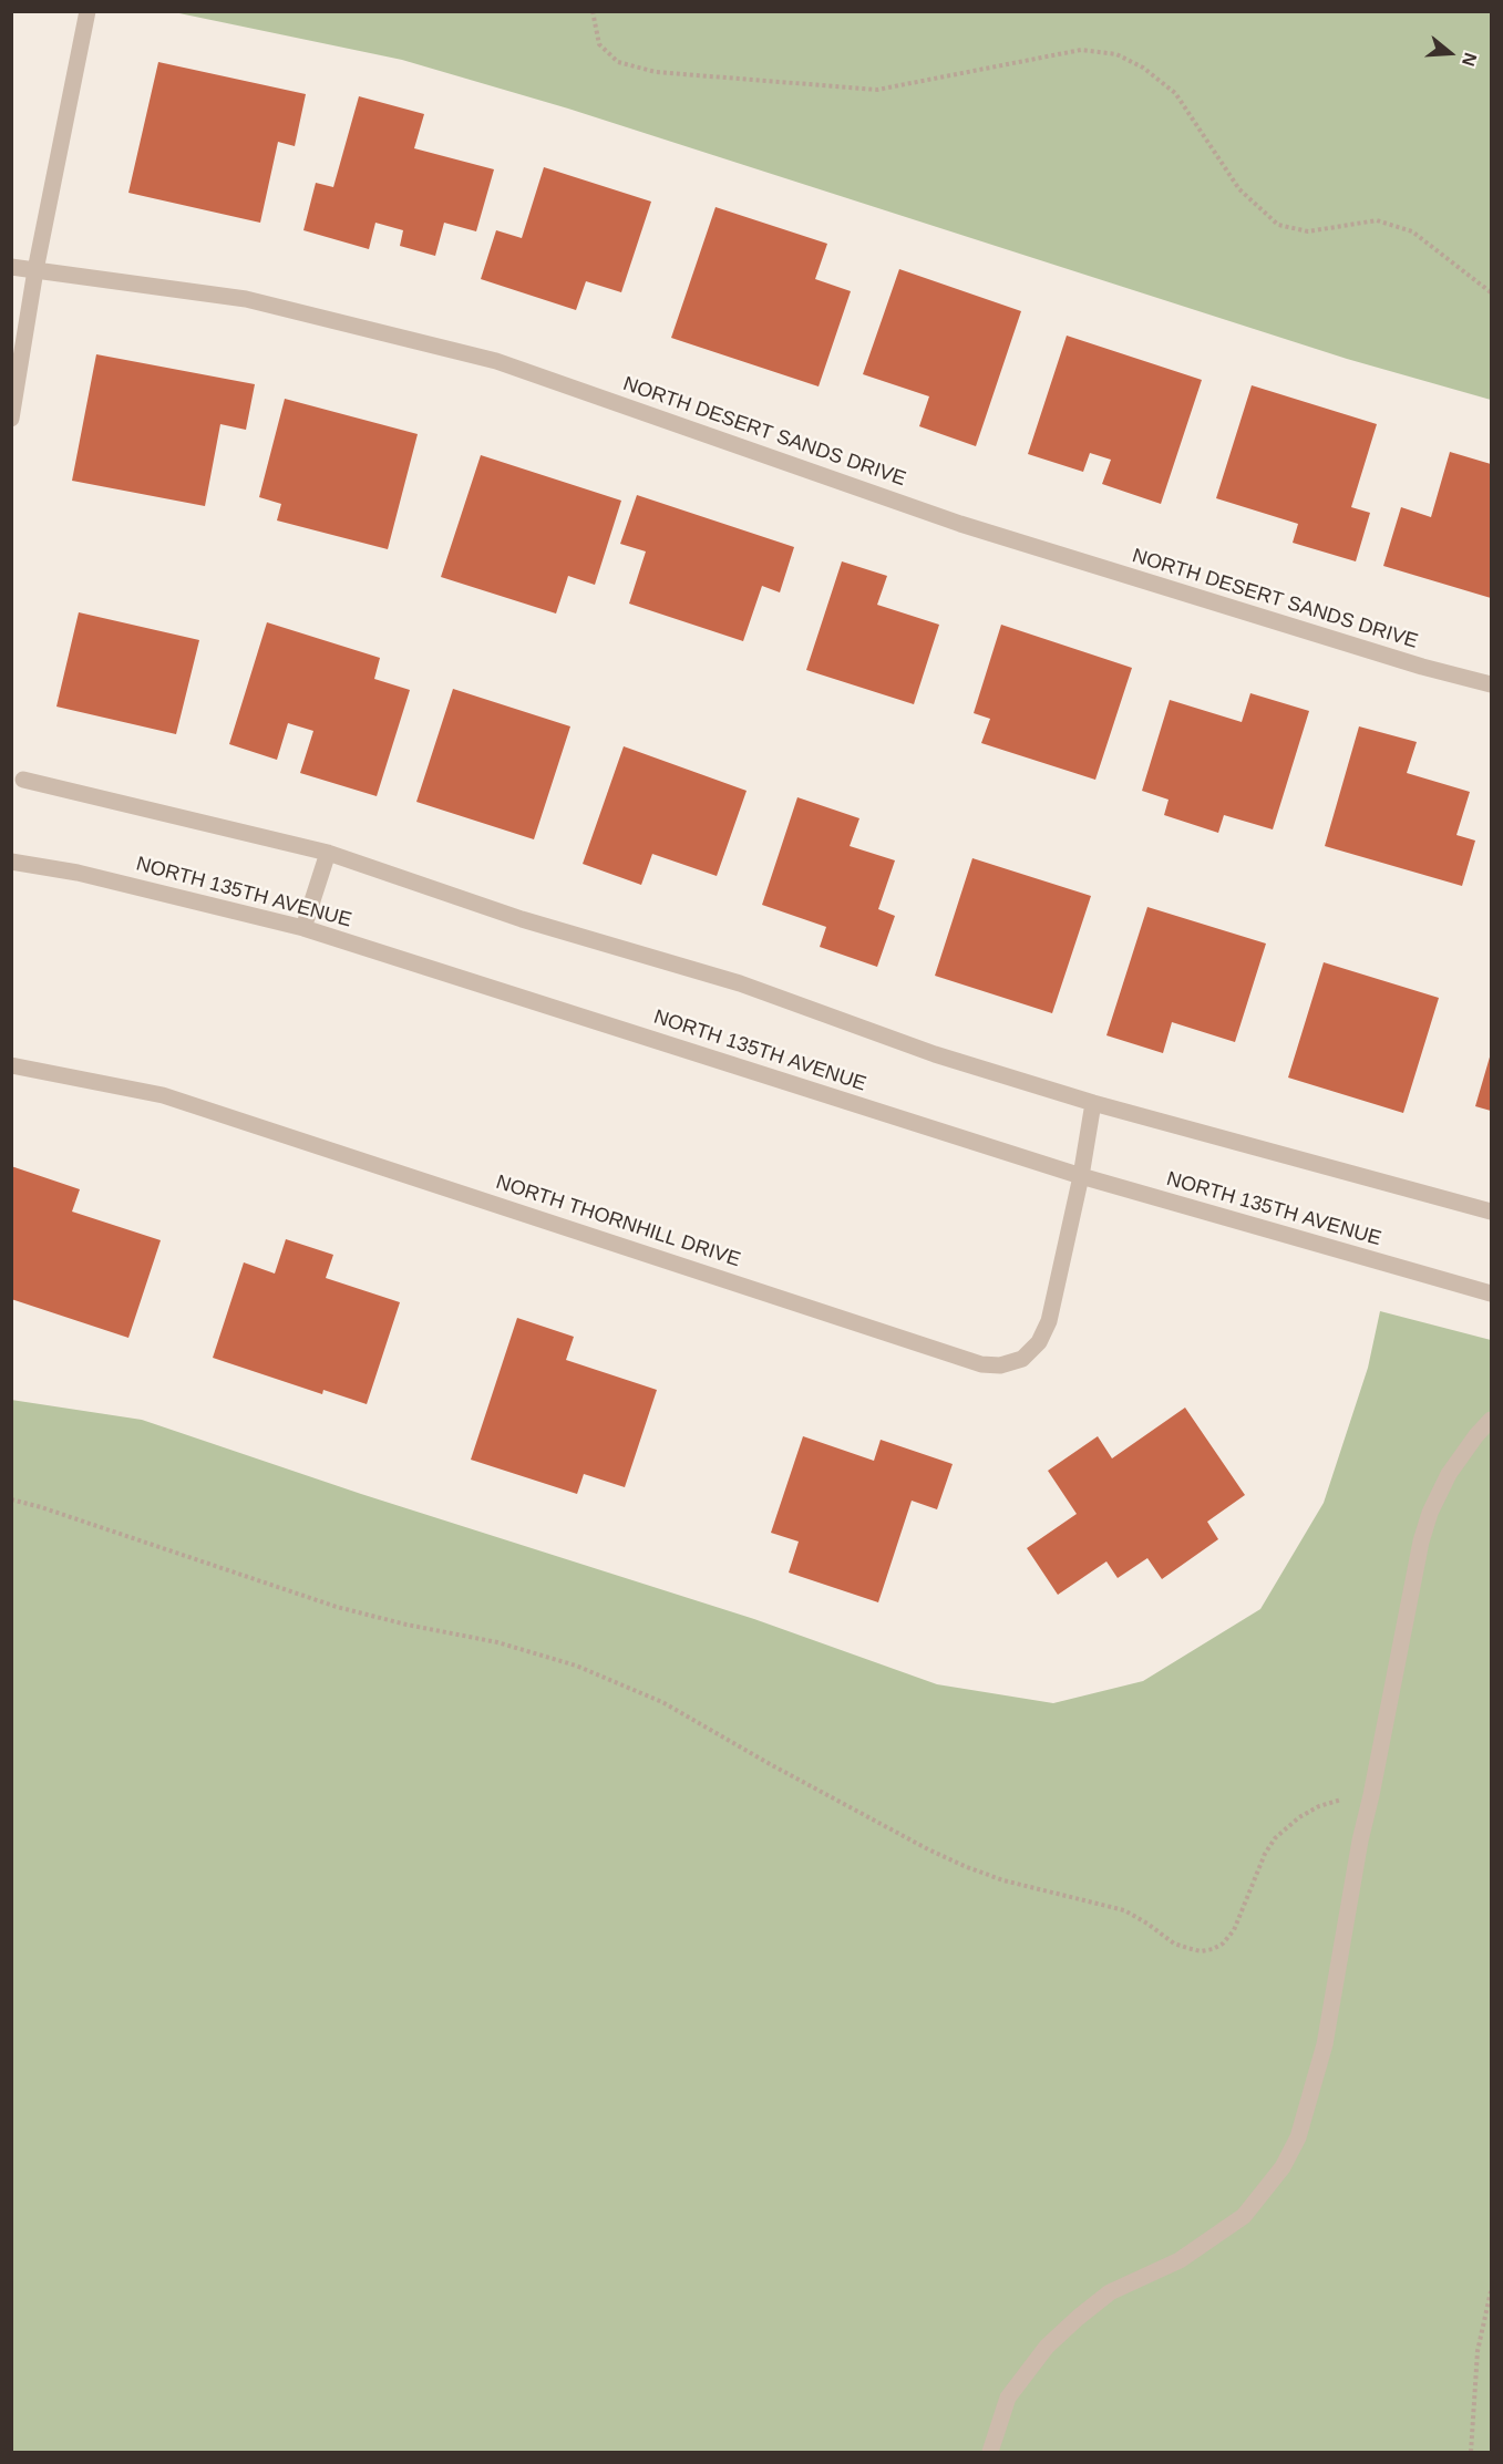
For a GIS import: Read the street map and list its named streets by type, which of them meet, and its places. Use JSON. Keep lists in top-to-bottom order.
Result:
{
  "streets": {
    "street": ["NORTH DESERT SANDS DRIVE", "NORTH 135TH AVENUE", "NORTH THORNHILL DRIVE"]
  },
  "crossings": [
    ["NORTH 135TH AVENUE", "NORTH THORNHILL DRIVE"]
  ],
  "north": "right"
}
